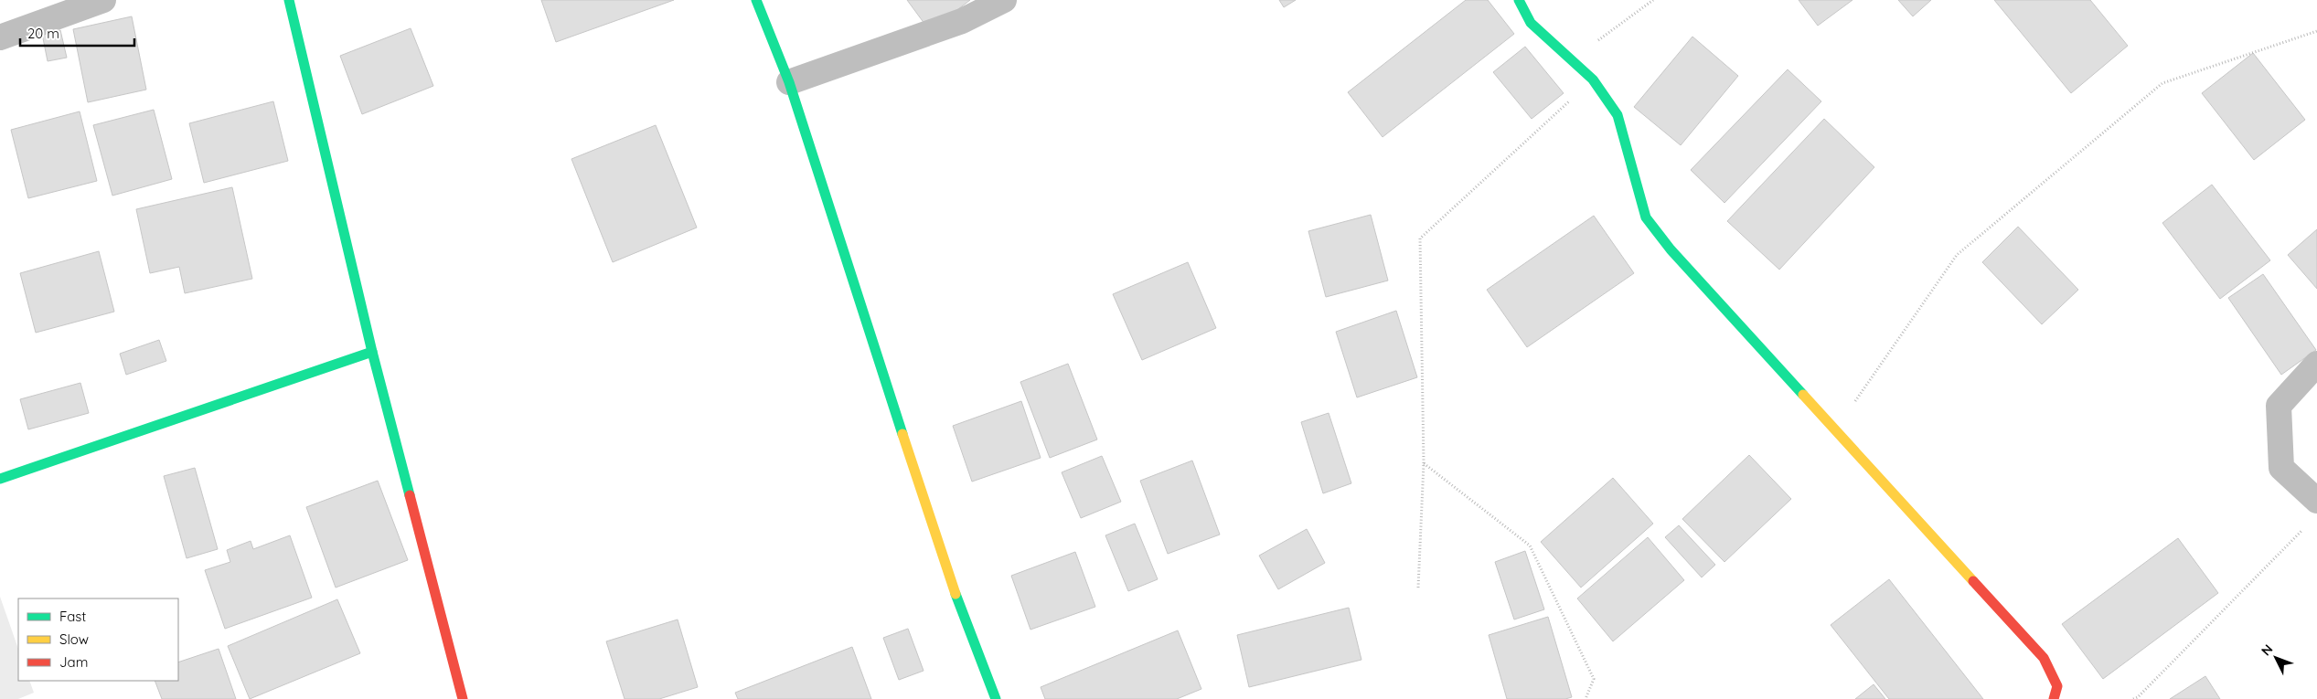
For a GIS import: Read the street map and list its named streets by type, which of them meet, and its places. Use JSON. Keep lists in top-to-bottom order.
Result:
{
  "legend": ["Fast", "Slow", "Jam"],
  "scale_bar": "20 m",
  "north": "top left"
}
